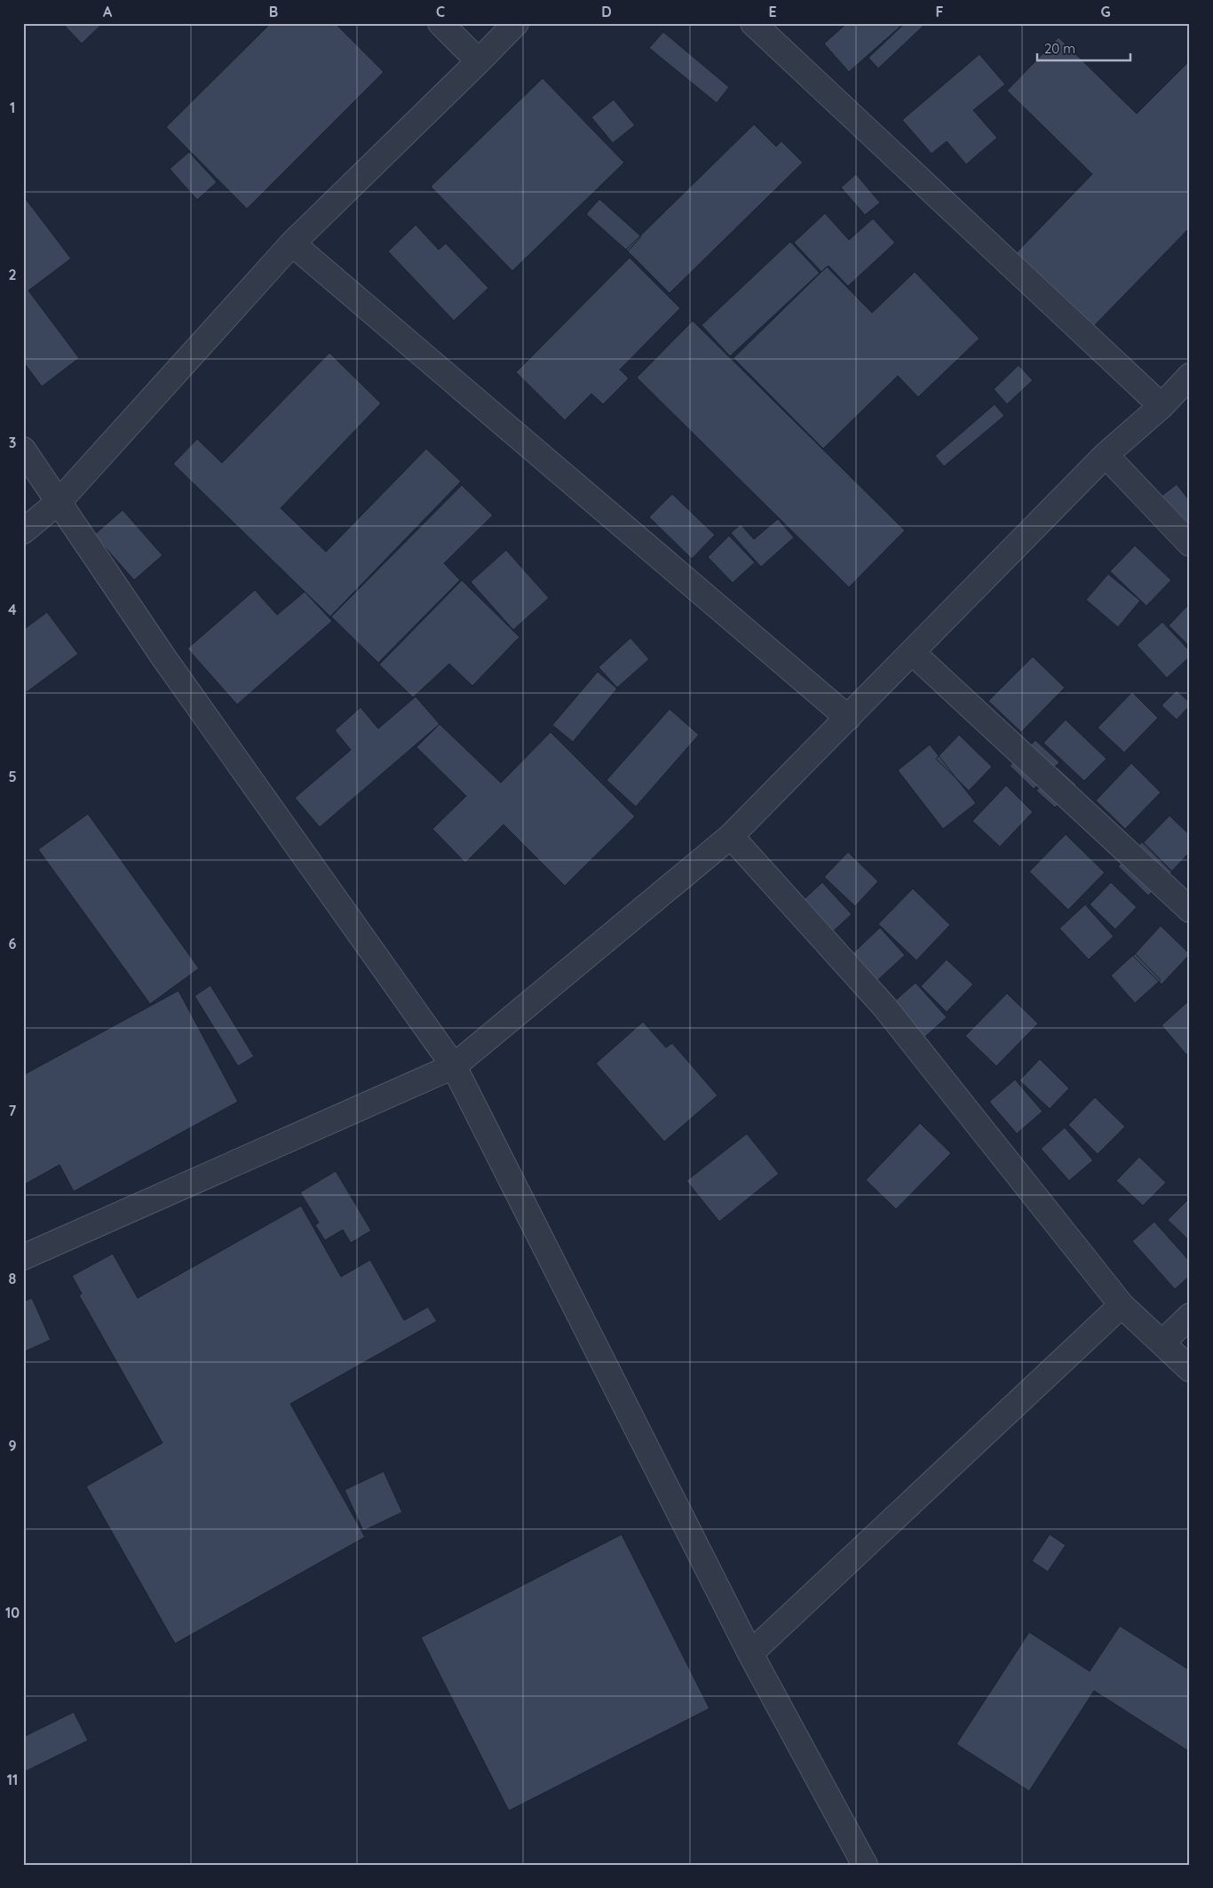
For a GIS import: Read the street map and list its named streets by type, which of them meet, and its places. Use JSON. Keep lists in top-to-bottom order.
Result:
{
  "scale_bar": "20 m",
  "grid": {
    "columns": [
      "A",
      "B",
      "C",
      "D",
      "E",
      "F",
      "G"
    ],
    "rows": [
      "1",
      "2",
      "3",
      "4",
      "5",
      "6",
      "7",
      "8",
      "9",
      "10",
      "11"
    ]
  }
}
